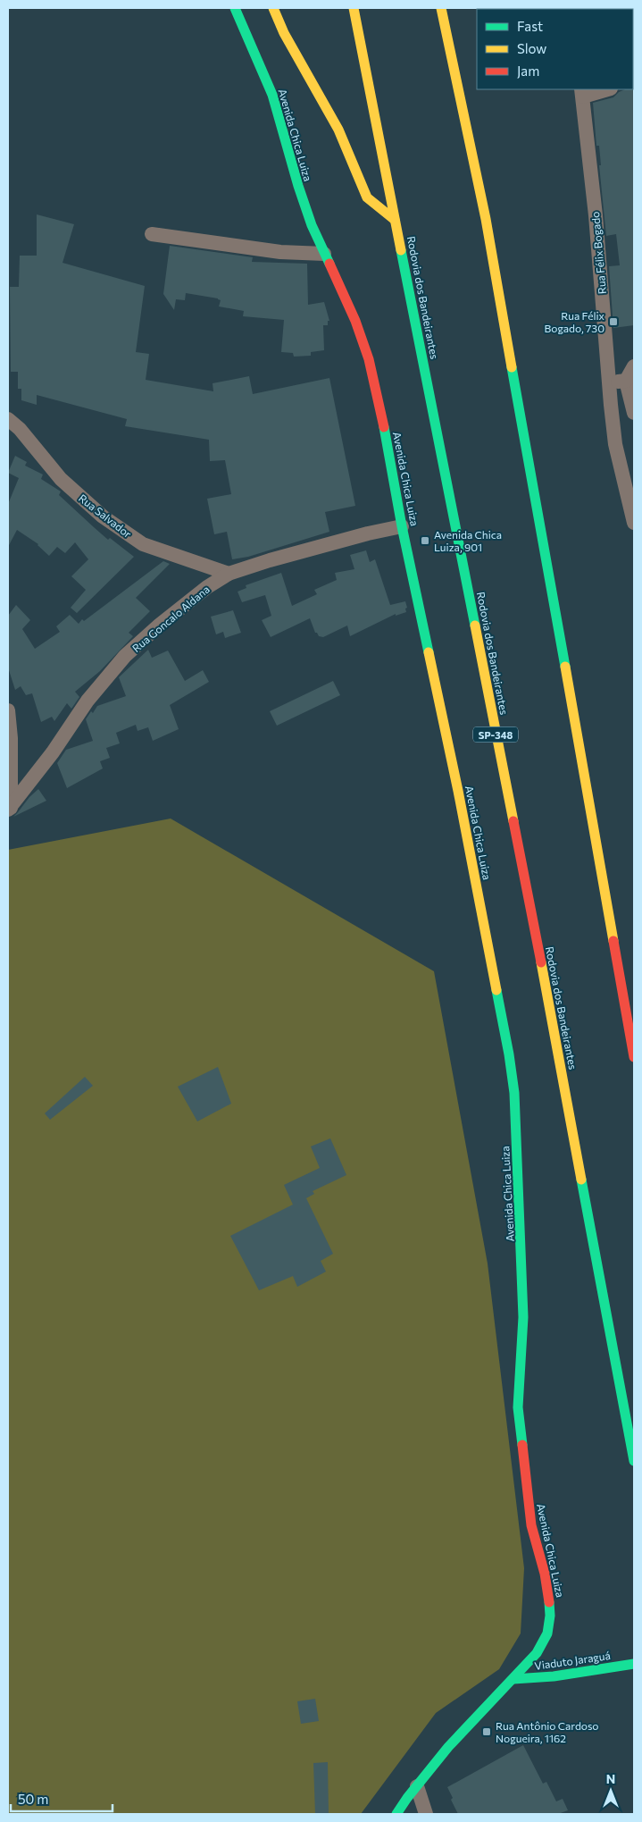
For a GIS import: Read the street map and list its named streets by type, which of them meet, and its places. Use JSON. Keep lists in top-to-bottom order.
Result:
{
  "streets": {
    "main road": [
      "Avenida Chica Luiza",
      "Rodovia dos Bandeirantes",
      "SP-348",
      "Viaduto Jaraguá"
    ],
    "street": ["Rua Félix Bogado", "Rua Salvador", "Rua Goncalo Aldana"]
  },
  "crossings": [
    ["Avenida Chica Luiza", "Rua Goncalo Aldana"],
    ["Avenida Chica Luiza", "Viaduto Jaraguá"],
    ["Rua Salvador", "Rua Goncalo Aldana"]
  ],
  "places": {
    "transit": ["Rua Félix Bogado, 730", "Avenida Chica Luiza, 901", "Rua Antônio Cardoso Nogueira, 1162"]
  },
  "legend": ["Fast", "Slow", "Jam"],
  "scale_bar": "50 m",
  "north": "top"
}
